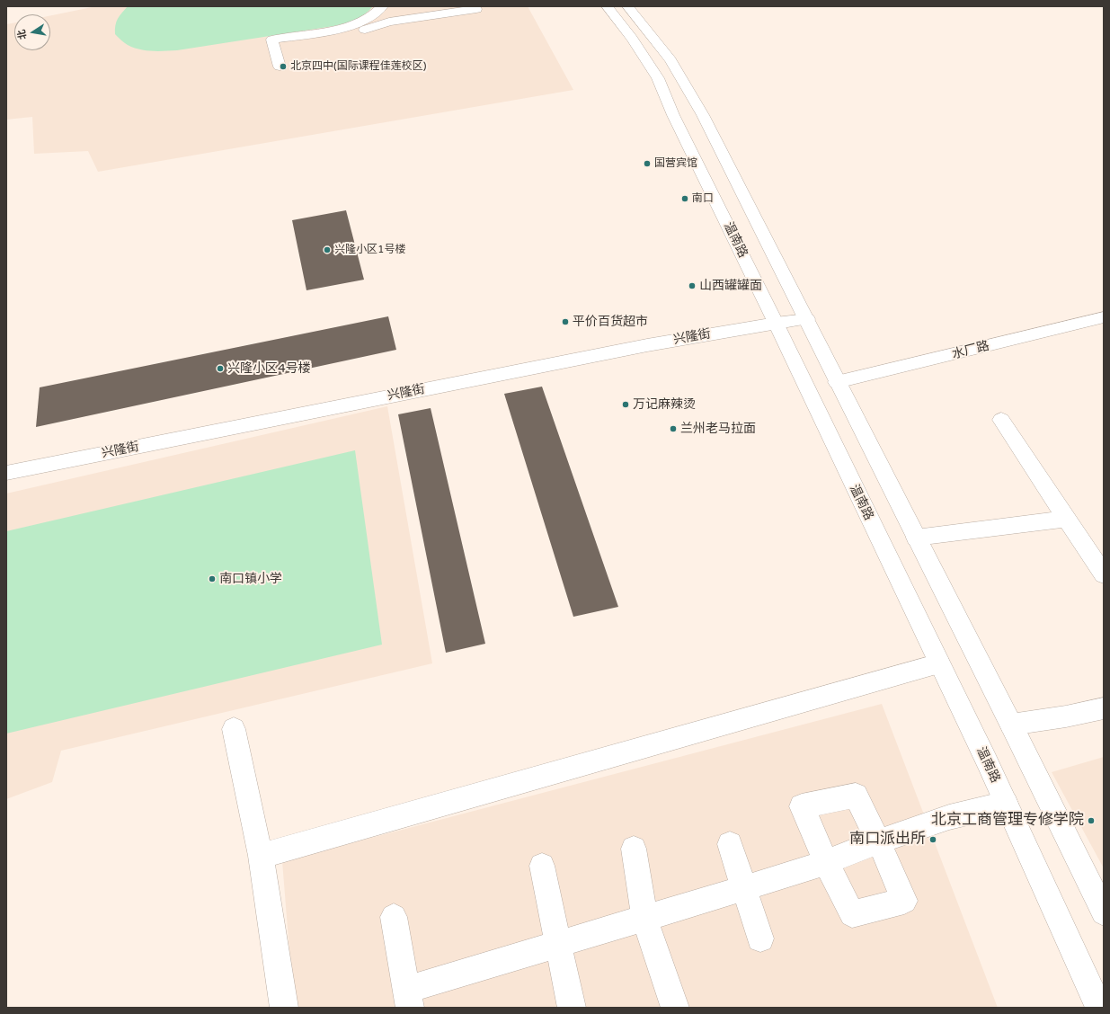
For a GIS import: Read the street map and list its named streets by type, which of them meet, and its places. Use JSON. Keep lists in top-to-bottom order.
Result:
{
  "streets": {
    "street": ["温南路", "兴隆街", "水厂路"]
  },
  "crossings": [
    ["温南路", "兴隆街"]
  ],
  "places": [
    "北京四中(国际课程佳莲校区)",
    "国营宾馆",
    "南口",
    "兴隆小区1号楼",
    "山西罐罐面",
    "平价百货超市",
    "兴隆小区4号楼",
    "万记麻辣烫",
    "兰州老马拉面",
    "南口镇小学",
    "北京工商管理专修学院",
    "南口派出所"
  ],
  "north": "left"
}
